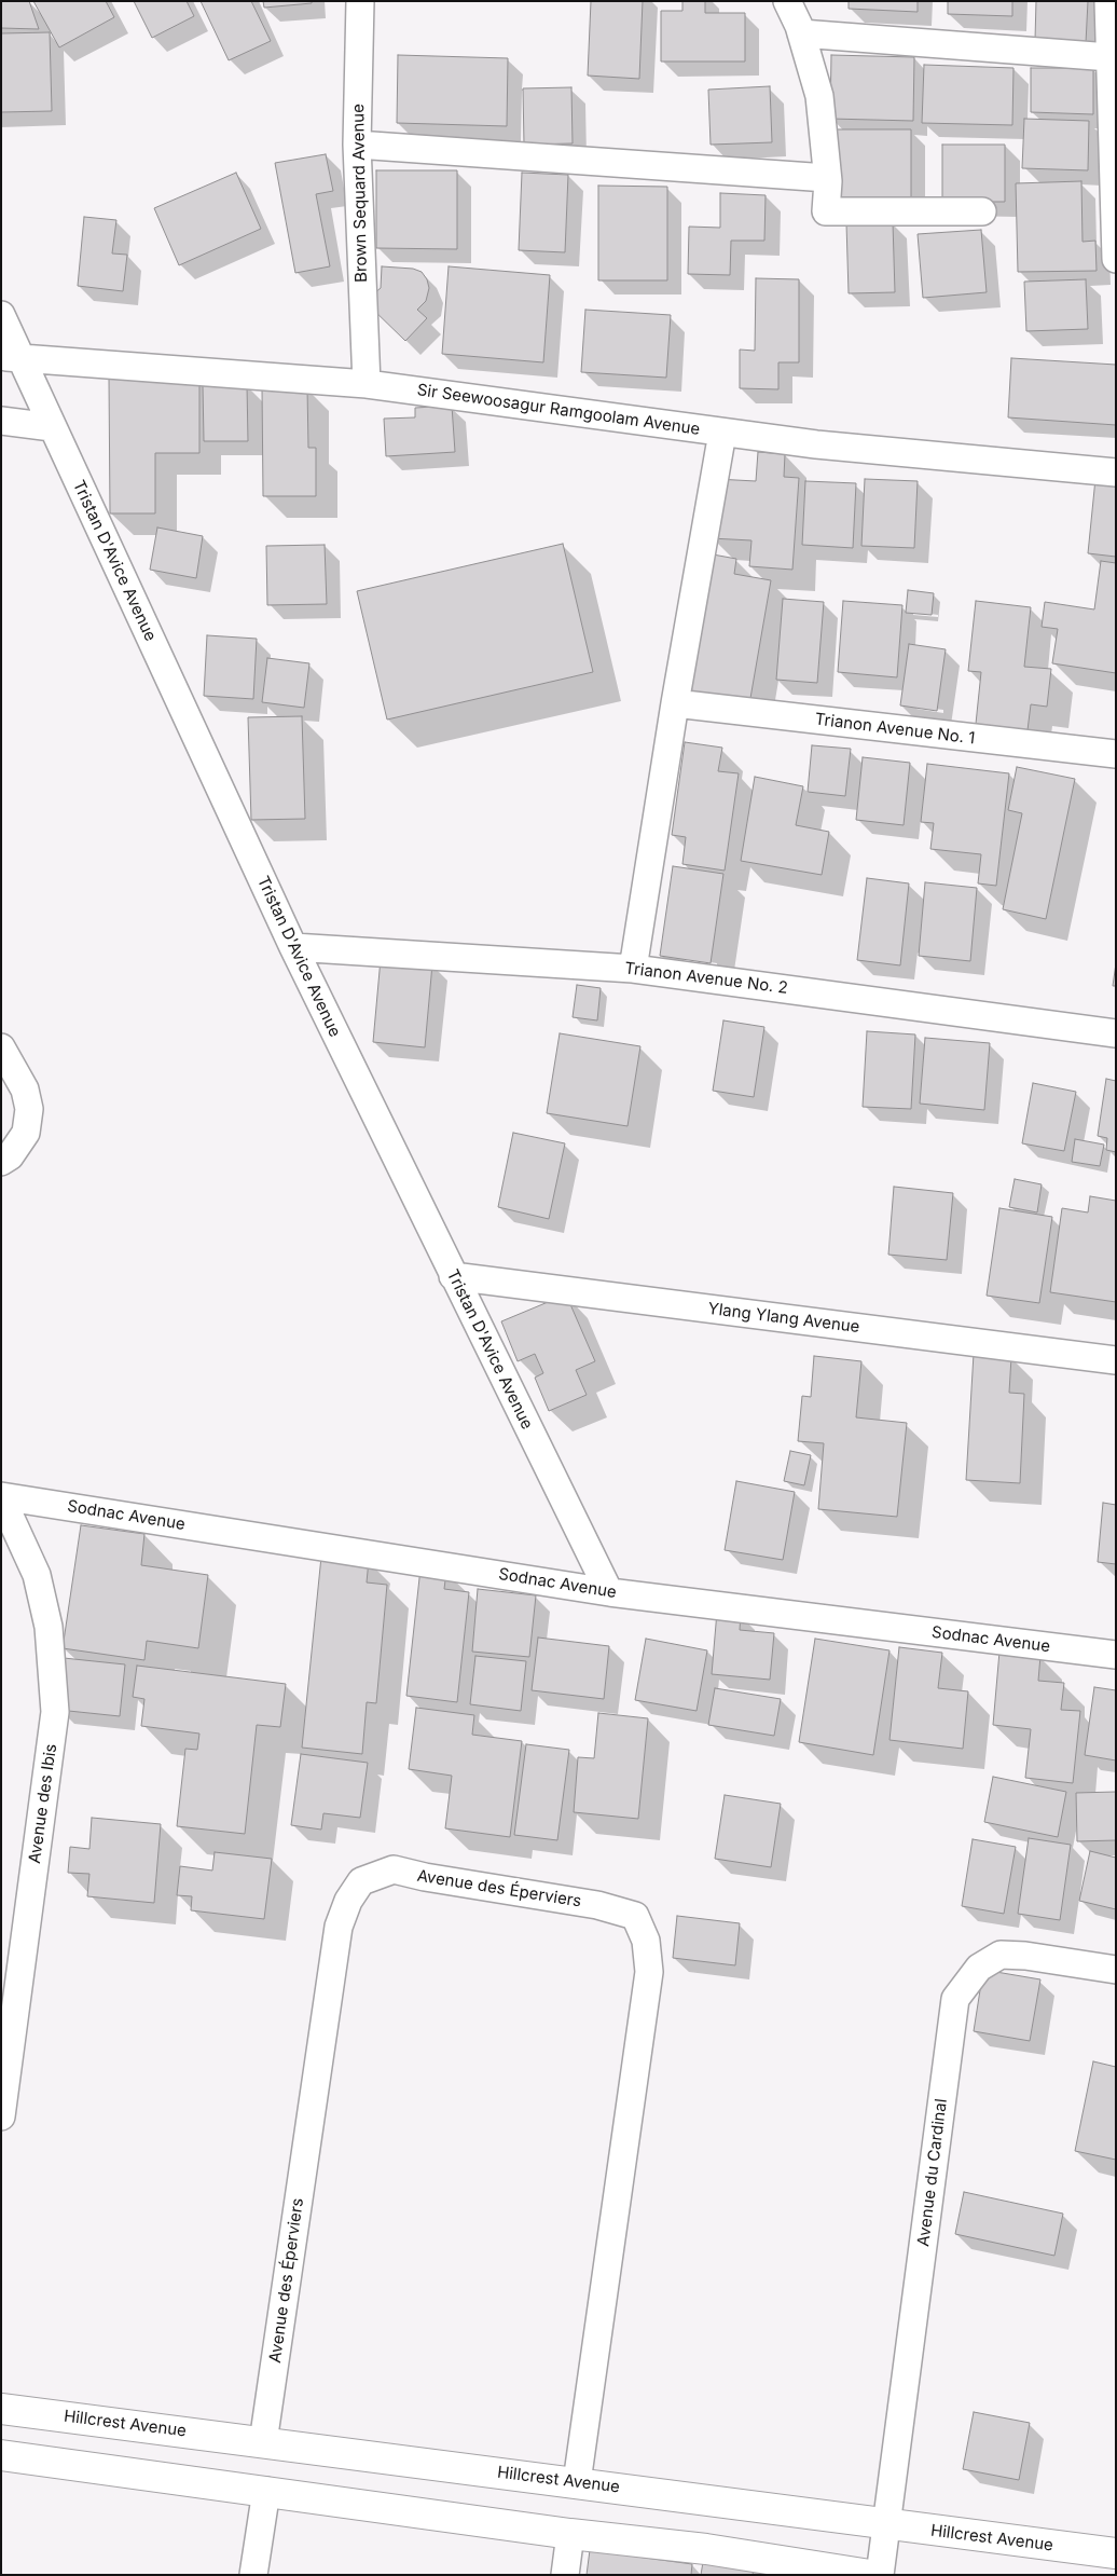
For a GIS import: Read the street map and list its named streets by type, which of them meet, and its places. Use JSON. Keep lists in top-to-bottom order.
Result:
{
  "streets": {
    "main road": ["Hillcrest Avenue"],
    "street": [
      "Brown Sequard Avenue",
      "Sir Seewoosagur Ramgoolam Avenue",
      "Tristan D'Avice Avenue",
      "Trianon Avenue No. 1",
      "Trianon Avenue No. 2",
      "Ylang Ylang Avenue",
      "Sodnac Avenue",
      "Avenue des Ibis",
      "Avenue des Éperviers",
      "Avenue du Cardinal"
    ]
  },
  "crossings": [
    ["Brown Sequard Avenue", "Sir Seewoosagur Ramgoolam Avenue"],
    ["Sir Seewoosagur Ramgoolam Avenue", "Tristan D'Avice Avenue"],
    ["Tristan D'Avice Avenue", "Trianon Avenue No. 2"],
    ["Tristan D'Avice Avenue", "Ylang Ylang Avenue"],
    ["Tristan D'Avice Avenue", "Sodnac Avenue"],
    ["Sodnac Avenue", "Avenue des Ibis"],
    ["Avenue des Éperviers", "Hillcrest Avenue"],
    ["Avenue du Cardinal", "Hillcrest Avenue"]
  ]
}
